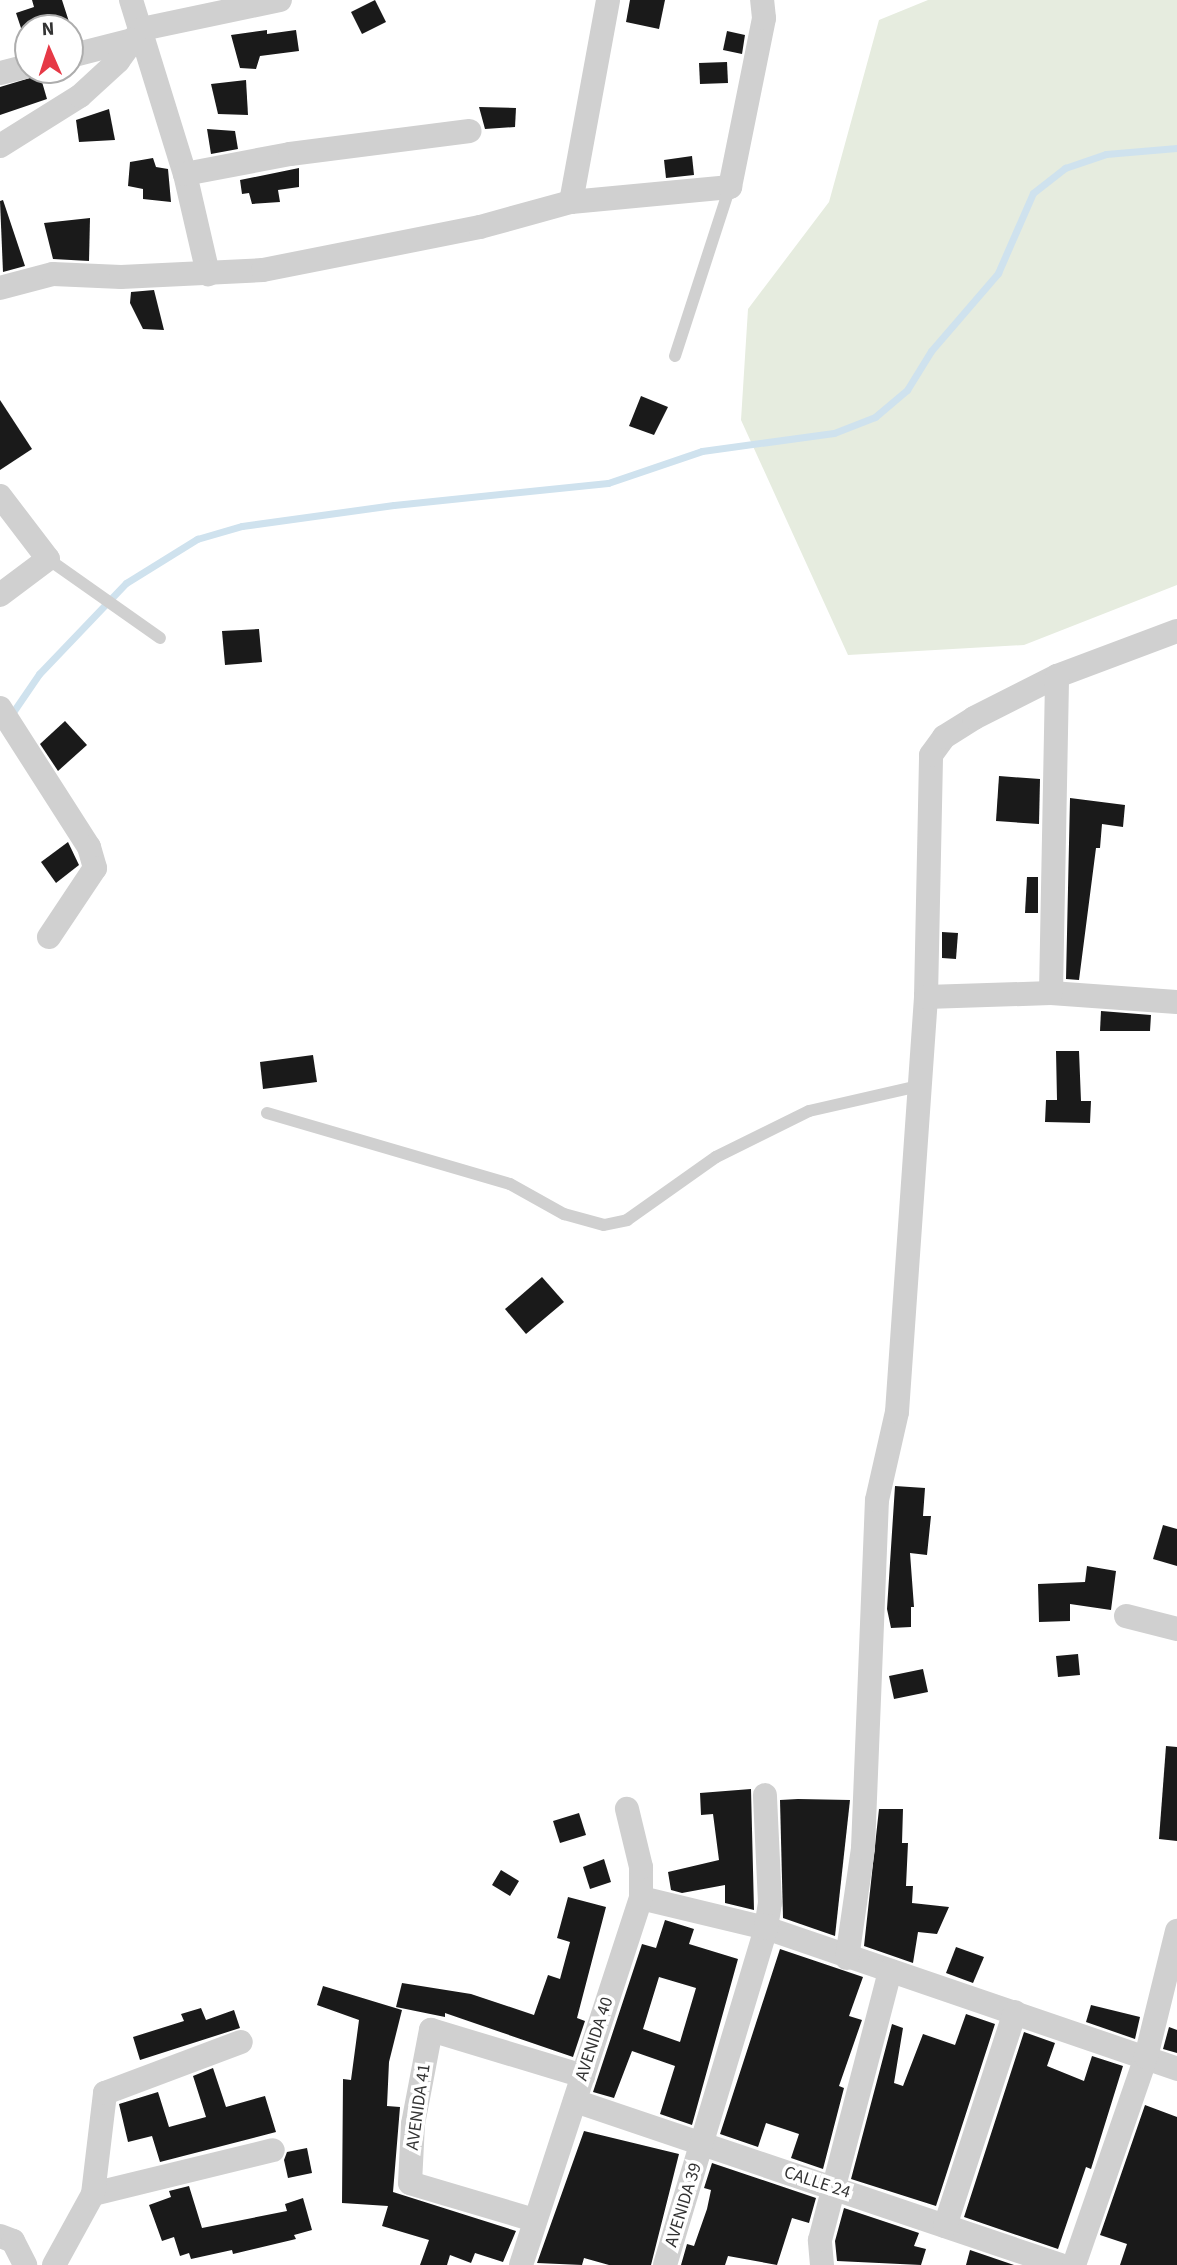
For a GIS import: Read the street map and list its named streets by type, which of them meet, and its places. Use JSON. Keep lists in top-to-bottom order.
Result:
{
  "streets": {
    "street": [
      "AVENIDA 40",
      "AVENIDA 41",
      "CALLE 24",
      "AVENIDA 39"
    ]
  },
  "crossings": [
    ["AVENIDA 40", "AVENIDA 41"],
    ["AVENIDA 40", "CALLE 24"],
    ["CALLE 24", "AVENIDA 39"]
  ],
  "north": "top"
}
